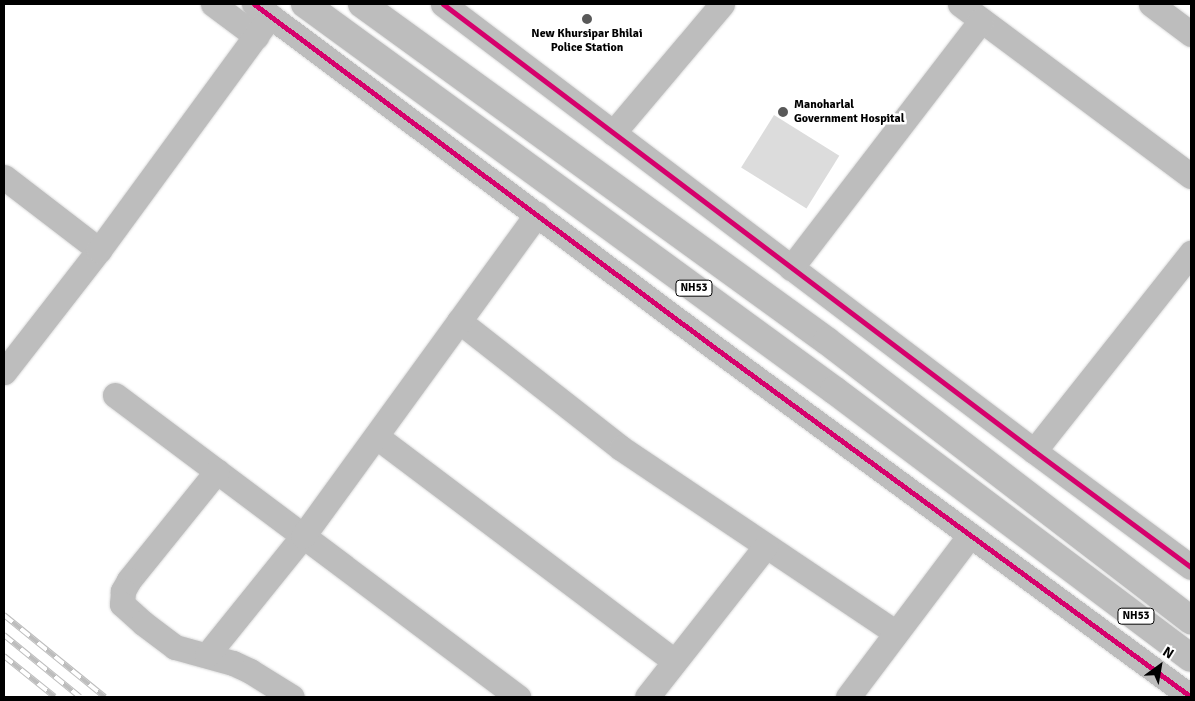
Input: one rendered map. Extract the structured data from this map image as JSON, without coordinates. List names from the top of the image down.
{
  "streets": {
    "highway": ["NH53"]
  },
  "places": ["New Khursipar Bhilai Police Station", "Manoharlal Government Hospital"],
  "north": "top right"
}
